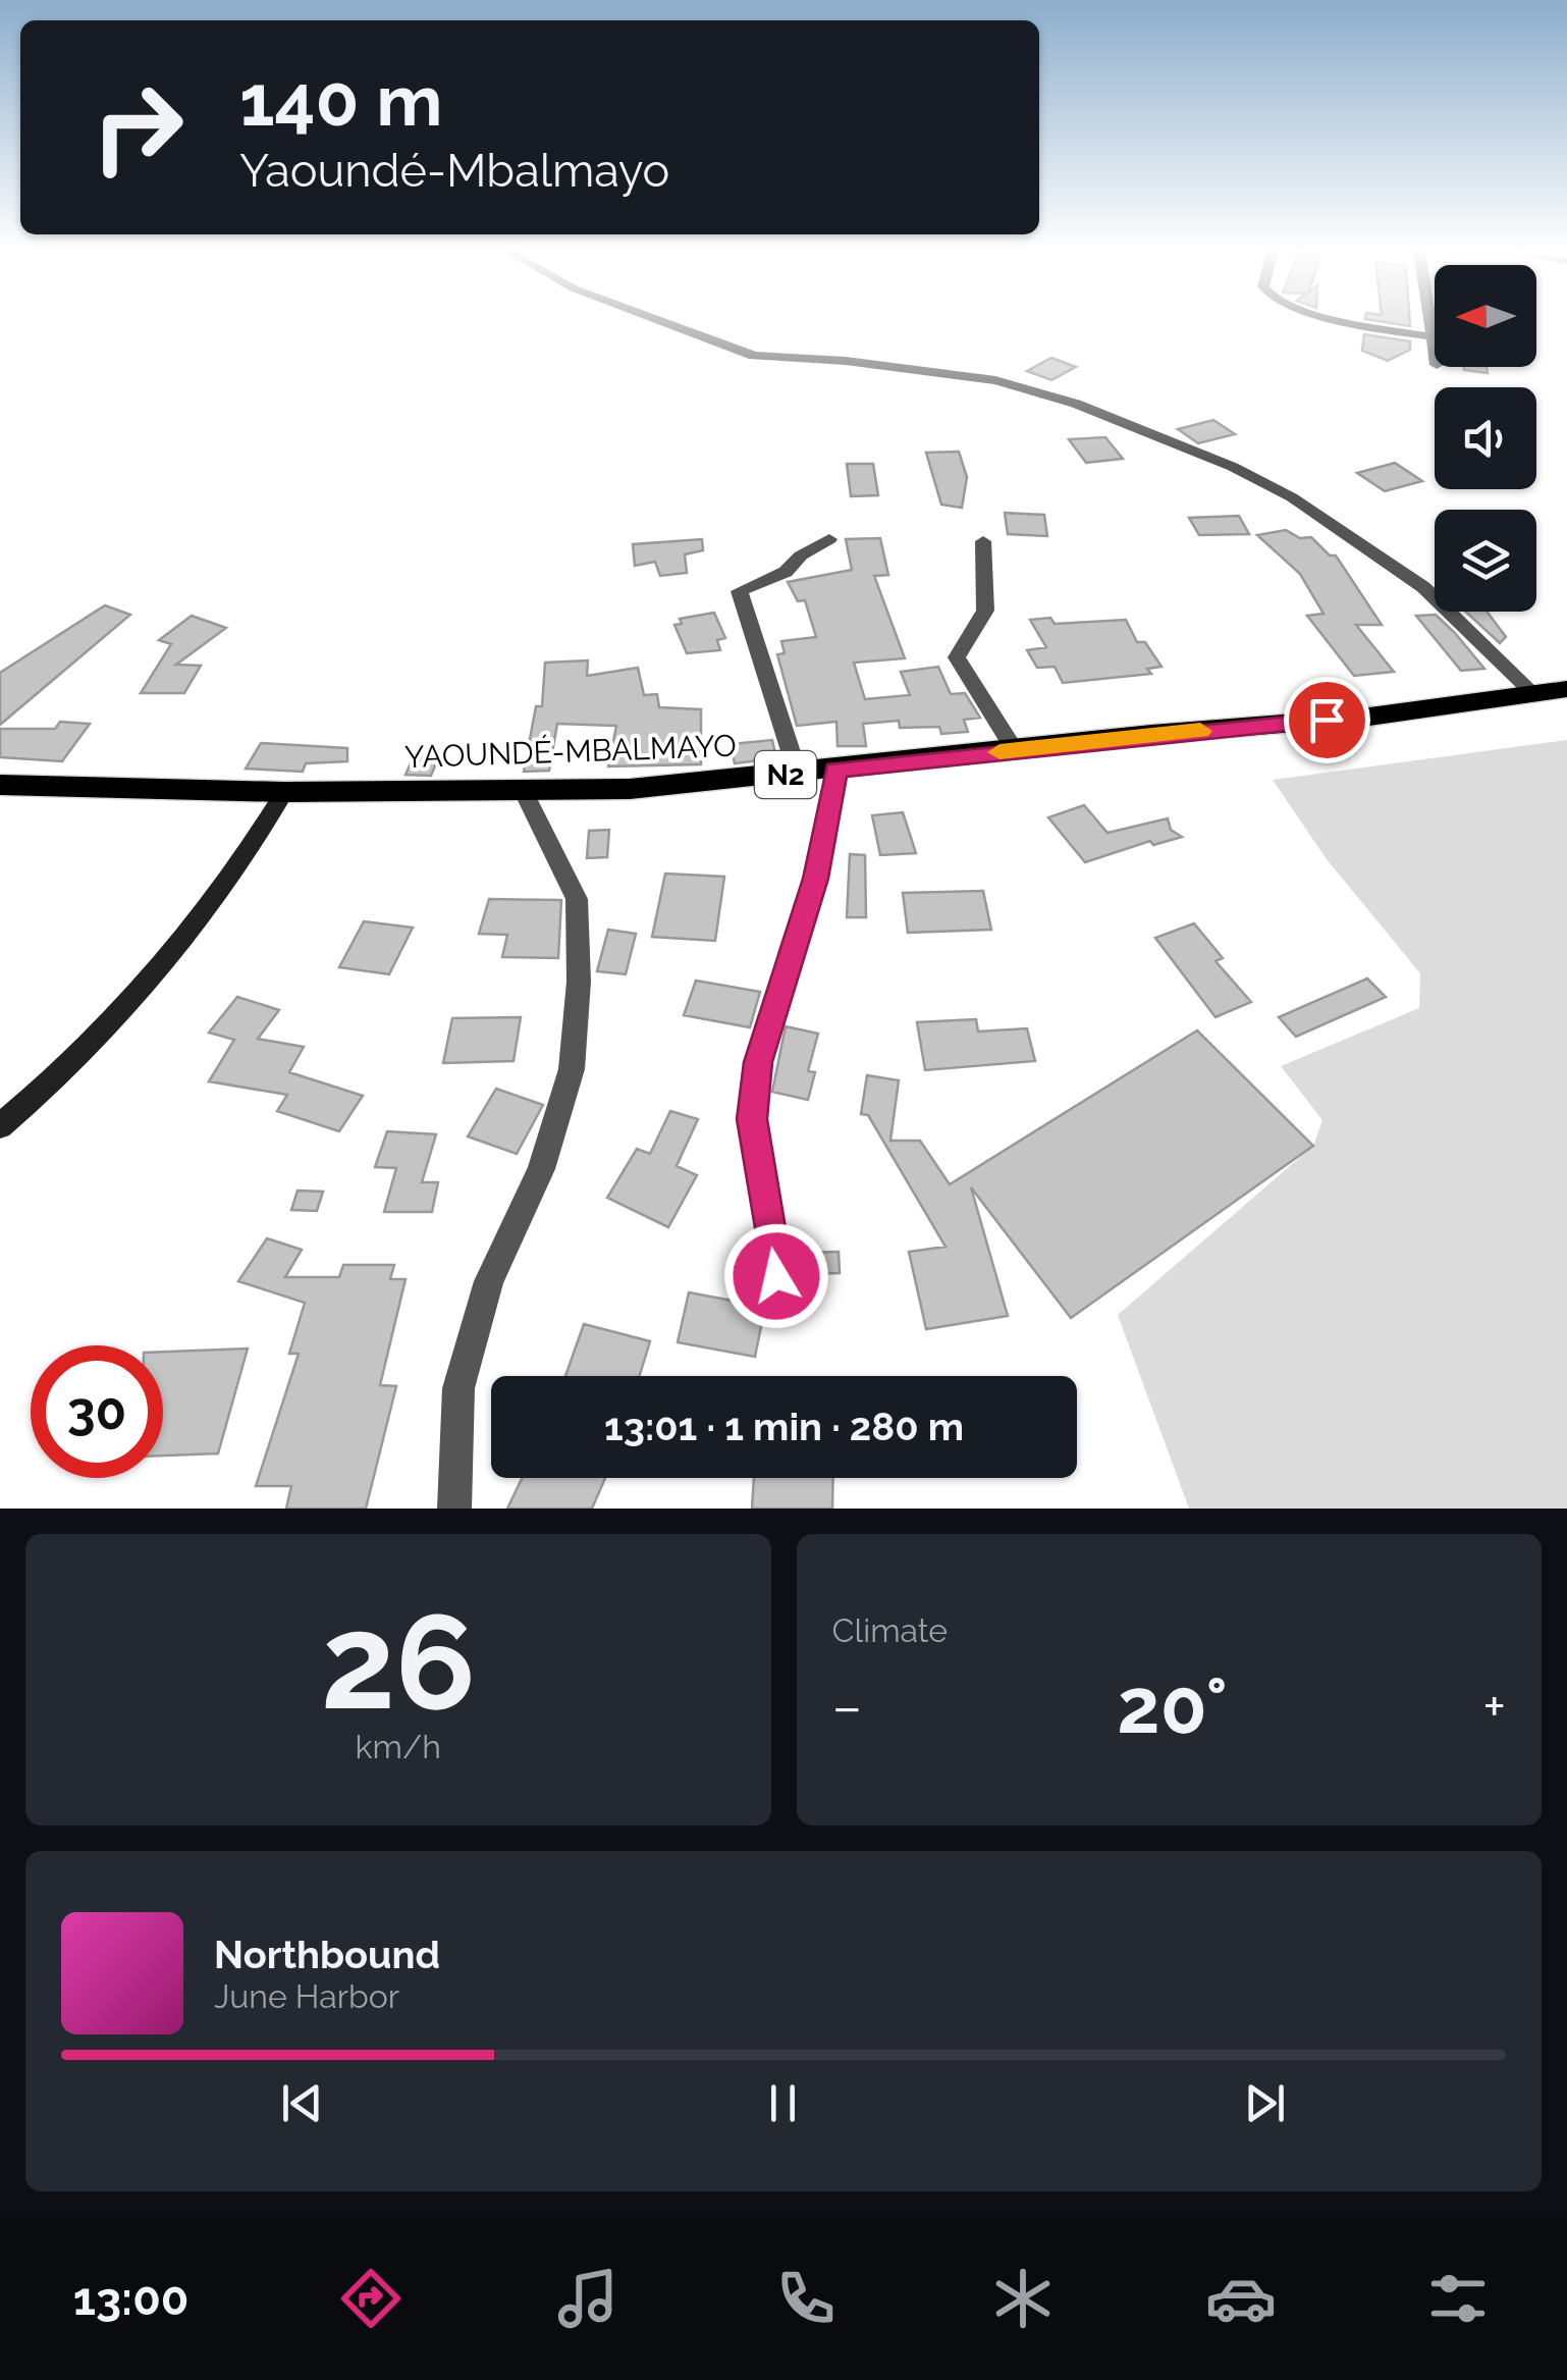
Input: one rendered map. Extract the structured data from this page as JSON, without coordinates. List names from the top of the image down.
{
  "streets": {
    "highway": ["YAOUNDÉ-MBALMAYO", "N2"]
  },
  "north": "left",
  "page": {
    "turn": ["140 m", "Yaoundé-Mbalmayo"],
    "limit": "30",
    "trip": "13:01 · 1 min · 280 m",
    "tile": [
      ["26", "km/h"],
      "Climate"
    ],
    "heat": ["−", "20°", "+"],
    "song": ["Northbound", "June Harbor"],
    "tabs": "13:00"
  }
}
